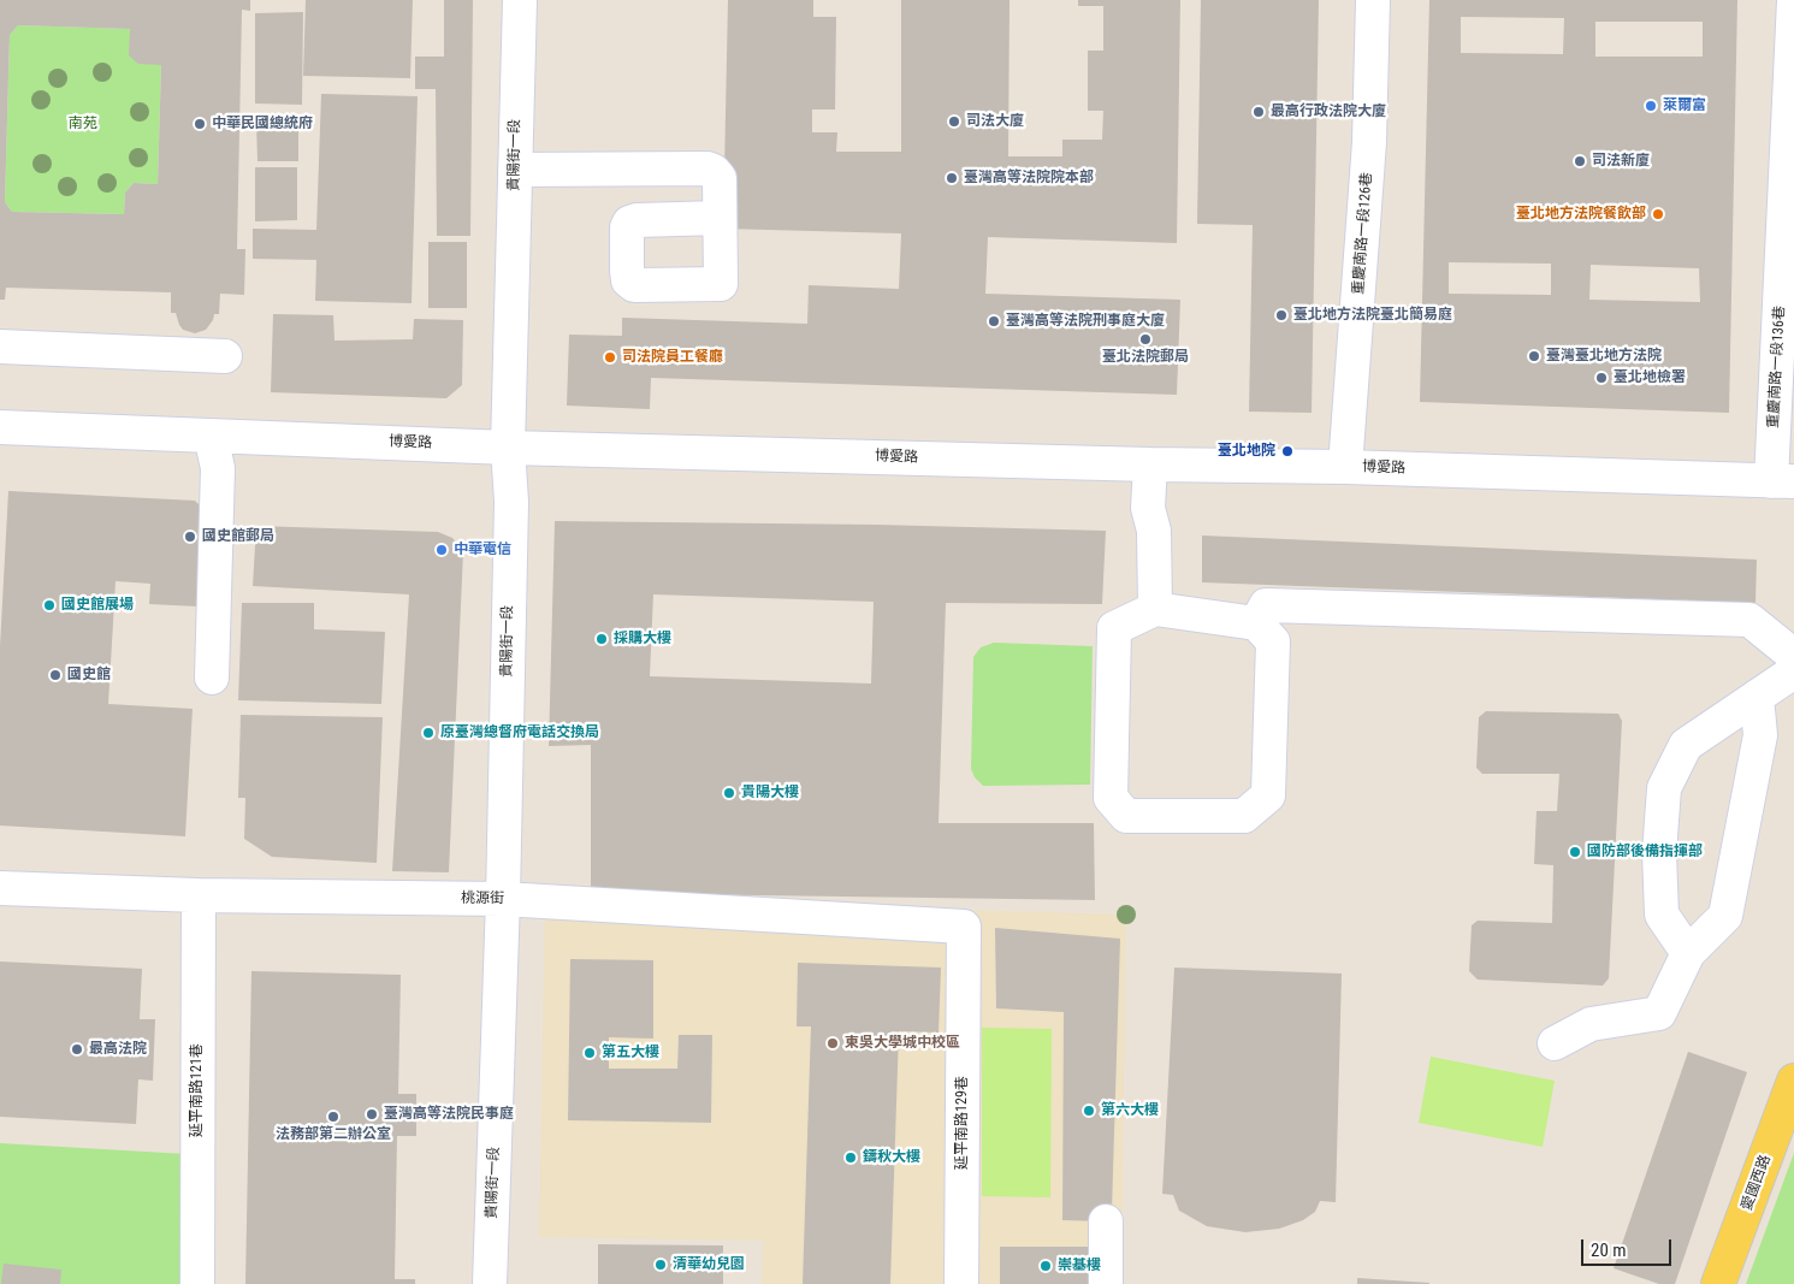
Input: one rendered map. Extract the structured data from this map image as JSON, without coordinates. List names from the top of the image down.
{
  "streets": {
    "main road": ["愛國西路"],
    "street": [
      "貴陽街一段",
      "重慶南路一段126巷",
      "重慶南路一段136巷",
      "博愛路",
      "桃源街",
      "延平南路121巷",
      "延平南路129巷"
    ]
  },
  "crossings": [
    ["貴陽街一段", "博愛路"],
    ["貴陽街一段", "桃源街"],
    ["重慶南路一段126巷", "博愛路"],
    ["重慶南路一段136巷", "博愛路"],
    ["桃源街", "延平南路121巷"],
    ["桃源街", "延平南路129巷"]
  ],
  "parks": ["南苑"],
  "places": [
    "萊爾富",
    "最高行政法院大廈",
    "司法大廈",
    "中華民國總統府",
    "司法新廈",
    "臺灣高等法院院本部",
    "臺北地方法院餐飲部",
    "臺北地方法院臺北簡易庭",
    "臺灣高等法院刑事庭大廈",
    "臺北法院郵局",
    "臺灣臺北地方法院",
    "司法院員工餐廳",
    "臺北地檢署",
    "臺北地院",
    "國史館郵局",
    "中華電信",
    "國史館展場",
    "採購大樓",
    "國史館",
    "原臺灣總督府電話交換局",
    "貴陽大樓",
    "國防部後備指揮部",
    "東吳大學城中校區",
    "最高法院",
    "第五大樓",
    "第六大樓",
    "臺灣高等法院民事庭",
    "法務部第二辦公室",
    "鑄秋大樓",
    "清華幼兒園",
    "崇基樓"
  ],
  "scale_bar": "20 m"
}
